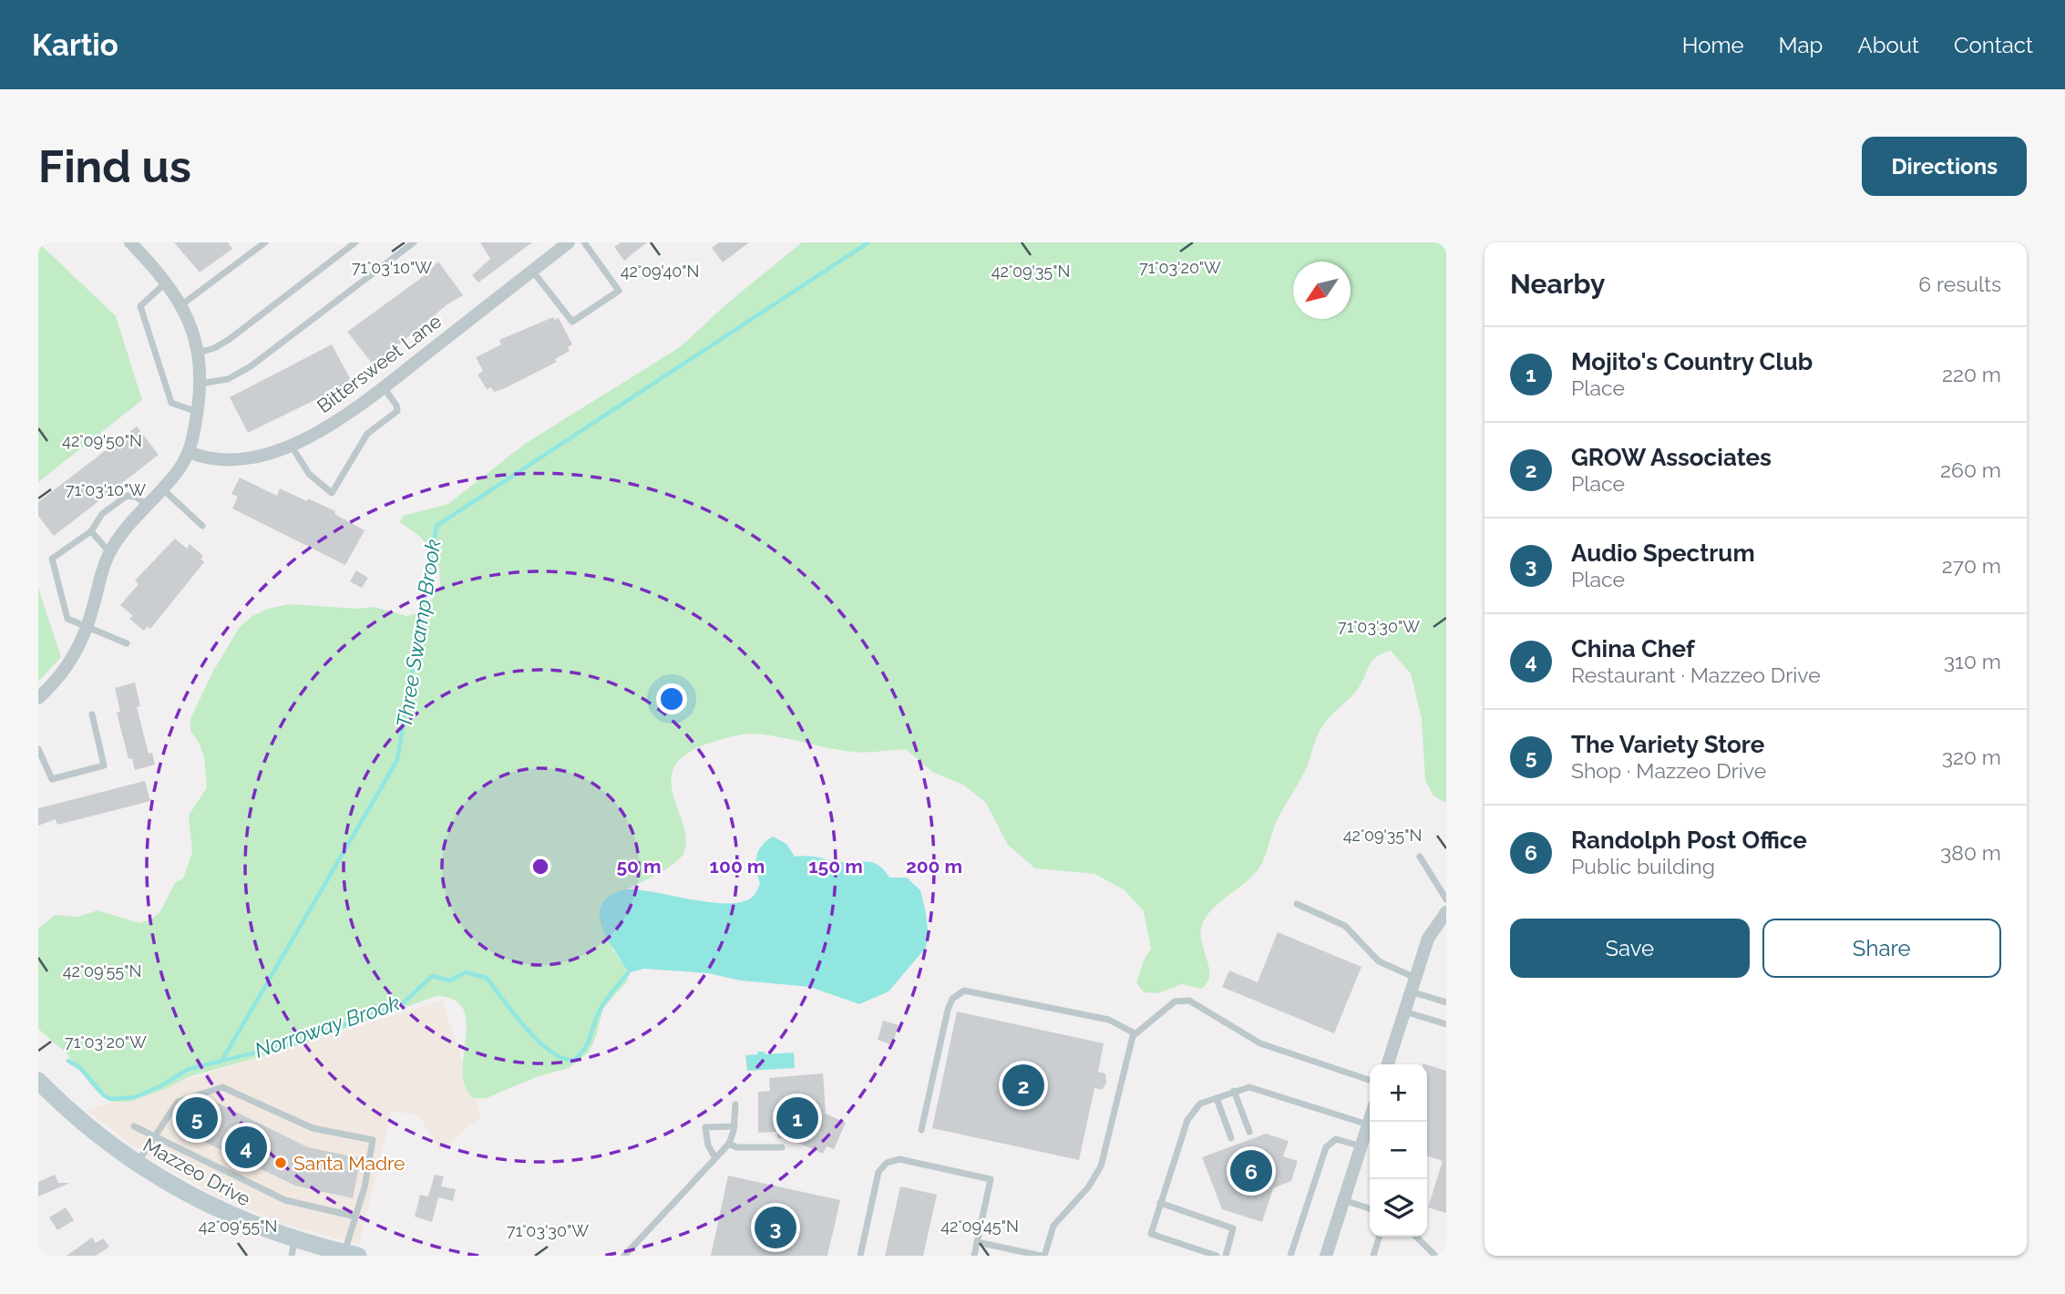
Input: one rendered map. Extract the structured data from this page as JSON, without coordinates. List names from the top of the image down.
{
  "streets": {
    "main road": ["Mazzeo Drive"],
    "street": ["Bittersweet Lane"]
  },
  "water": ["Three Swamp Brook", "Norroway Brook"],
  "places": ["Santa Madre"],
  "north": "bottom left",
  "page": {
    "header": "Kartio",
    "nav": [
      "Home",
      "Map",
      "About",
      "Contact"
    ],
    "buttons": [
      "Directions",
      ["Save", "Share"]
    ],
    "title": "Find us",
    "heading": ["Nearby", "6 results"],
    "list": [
      {
        "mark": "1",
        "name": "Mojito's Country Club",
        "note": "Place",
        "value": "220 m"
      },
      {
        "mark": "2",
        "name": "GROW Associates",
        "note": "Place",
        "value": "260 m"
      },
      {
        "mark": "3",
        "name": "Audio Spectrum",
        "note": "Place",
        "value": "270 m"
      },
      {
        "mark": "4",
        "name": "China Chef",
        "note": "Restaurant · Mazzeo Drive",
        "value": "310 m"
      },
      {
        "mark": "5",
        "name": "The Variety Store",
        "note": "Shop · Mazzeo Drive",
        "value": "320 m"
      },
      {
        "mark": "6",
        "name": "Randolph Post Office",
        "note": "Public building",
        "value": "380 m"
      }
    ],
    "pins": [
      "2",
      "1",
      "5",
      "4",
      "6",
      "3"
    ],
    "map_buttons": ["+", "−"]
  },
  "coordinates": [
    "71°03'10\"W",
    "71°03'20\"W",
    "42°09'40\"N",
    "42°09'35\"N",
    "42°09'50\"N",
    "71°03'30\"W",
    "42°09'55\"N",
    "42°09'45\"N"
  ],
  "rings": [
    "50 m",
    "100 m",
    "150 m",
    "200 m"
  ]
}
